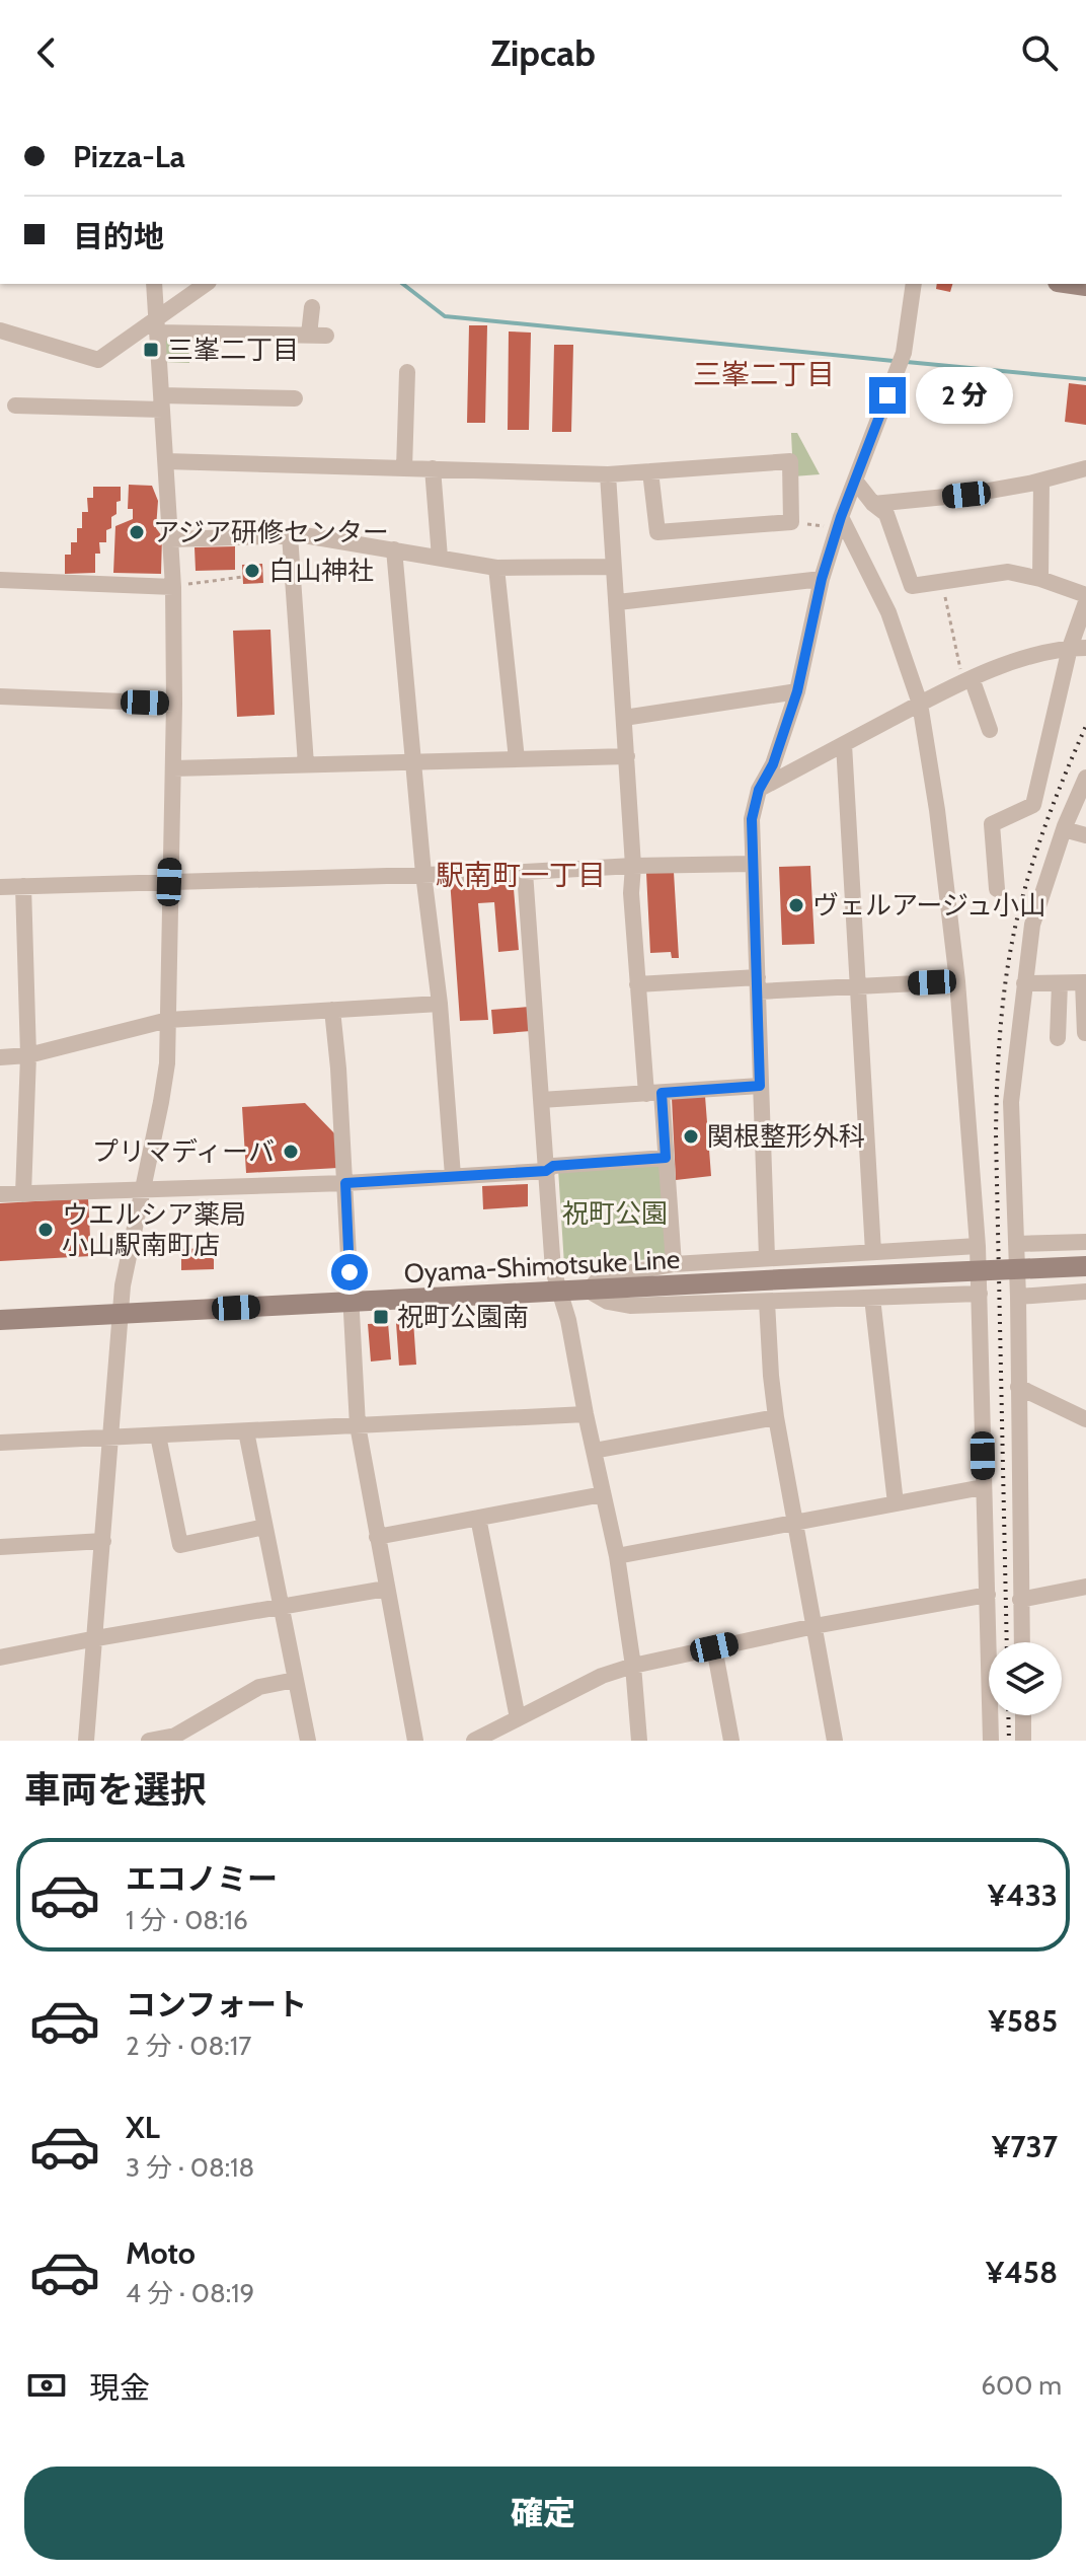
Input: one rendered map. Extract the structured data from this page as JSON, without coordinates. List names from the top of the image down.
{
  "streets": {
    "main road": ["Oyama-Shimotsuke Line"]
  },
  "districts": ["三峯二丁目", "駅南町一丁目"],
  "parks": ["祝町公園"],
  "places": {
    "transit": ["三峯二丁目", "祝町公園南"],
    "other": [
      "アジア研修センター",
      "白山神社",
      "ヴェルアージュ小山",
      "関根整形外科",
      "プリマディーバ",
      "ウエルシア薬局 小山駅南町店"
    ]
  },
  "page": {
    "header": "Zipcab",
    "banner": ["Pizza-La", "目的地"],
    "bubble": "2 分",
    "heading": "車両を選択",
    "list": [
      {
        "name": "エコノミー",
        "note": "1 分 · 08:16",
        "value": "¥433"
      },
      {
        "name": "コンフォート",
        "note": "2 分 · 08:17",
        "value": "¥585"
      },
      {
        "name": "XL",
        "note": "3 分 · 08:18",
        "value": "¥737"
      },
      {
        "name": "Moto",
        "note": "4 分 · 08:19",
        "value": "¥458"
      }
    ],
    "pay": ["現金", "600 m"],
    "buttons": "確定"
  }
}
